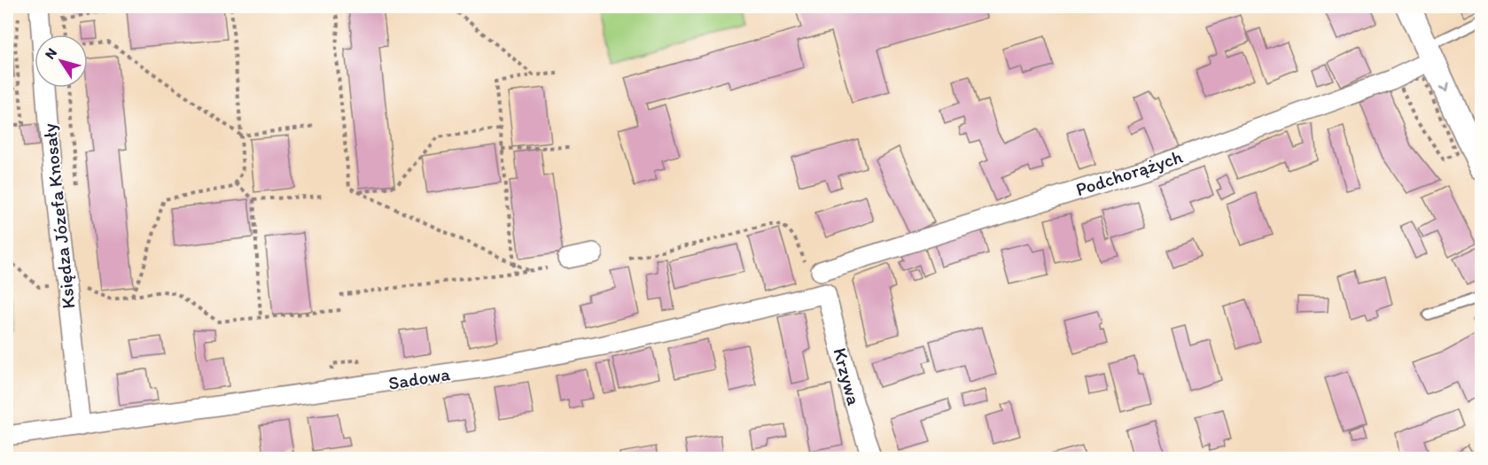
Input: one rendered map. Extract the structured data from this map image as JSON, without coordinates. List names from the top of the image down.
{
  "streets": {
    "street": [
      "Podchorążych",
      "Księdza Józefa Knosały",
      "Krzywa",
      "Sadowa"
    ]
  },
  "crossings": [
    ["Księdza Józefa Knosały", "Sadowa"],
    ["Krzywa", "Sadowa"]
  ],
  "north": "top left"
}
